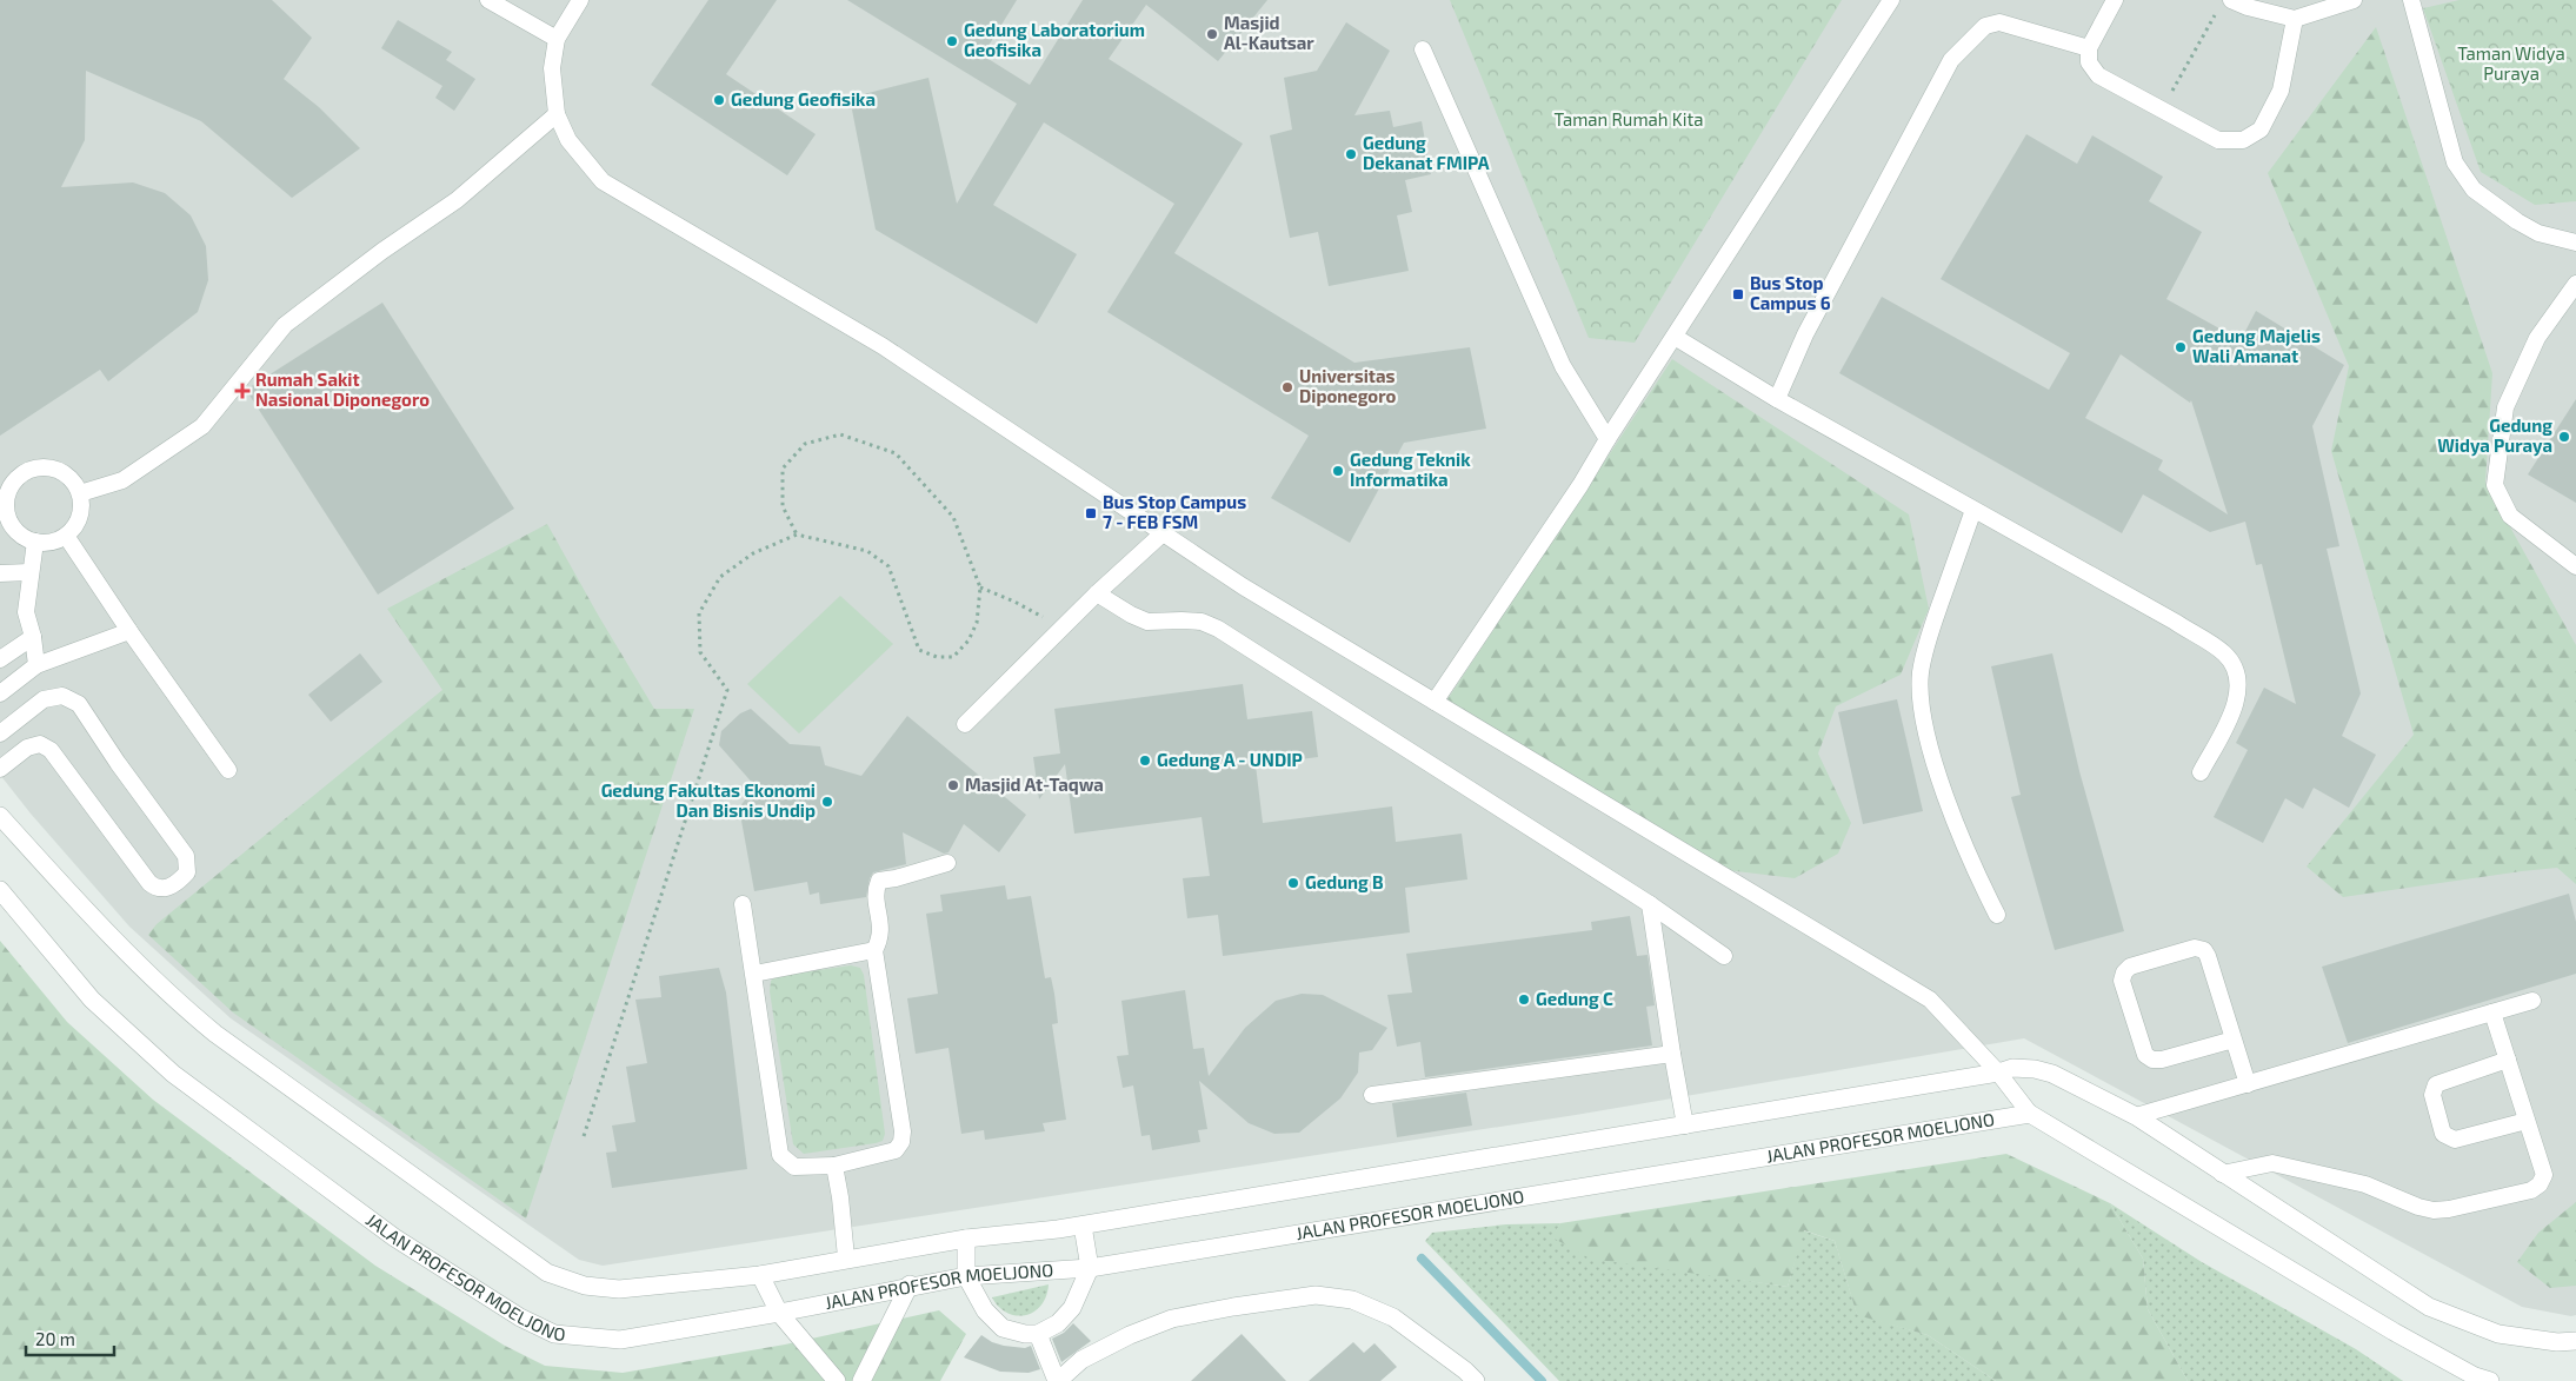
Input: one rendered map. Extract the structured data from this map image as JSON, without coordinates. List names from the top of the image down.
{
  "streets": {
    "street": ["JALAN PROFESOR MOELJONO"]
  },
  "parks": ["Taman Widya Puraya", "Taman Rumah Kita"],
  "places": {
    "other": [
      "Masjid Al-Kautsar",
      "Gedung Laboratorium Geofisika",
      "Gedung Geofisika",
      "Gedung Dekanat FMIPA",
      "Gedung Majelis Wali Amanat",
      "Universitas Diponegoro",
      "Gedung Widya Puraya",
      "Gedung Teknik Informatika",
      "Gedung A - UNDIP",
      "Masjid At-Taqwa",
      "Gedung Fakultas Ekonomi Dan Bisnis Undip",
      "Gedung B",
      "Gedung C"
    ],
    "transit": ["Bus Stop Campus 6", "Bus Stop Campus 7 - FEB FSM"],
    "health": ["Rumah Sakit Nasional Diponegoro"]
  },
  "scale_bar": "20 m"
}
